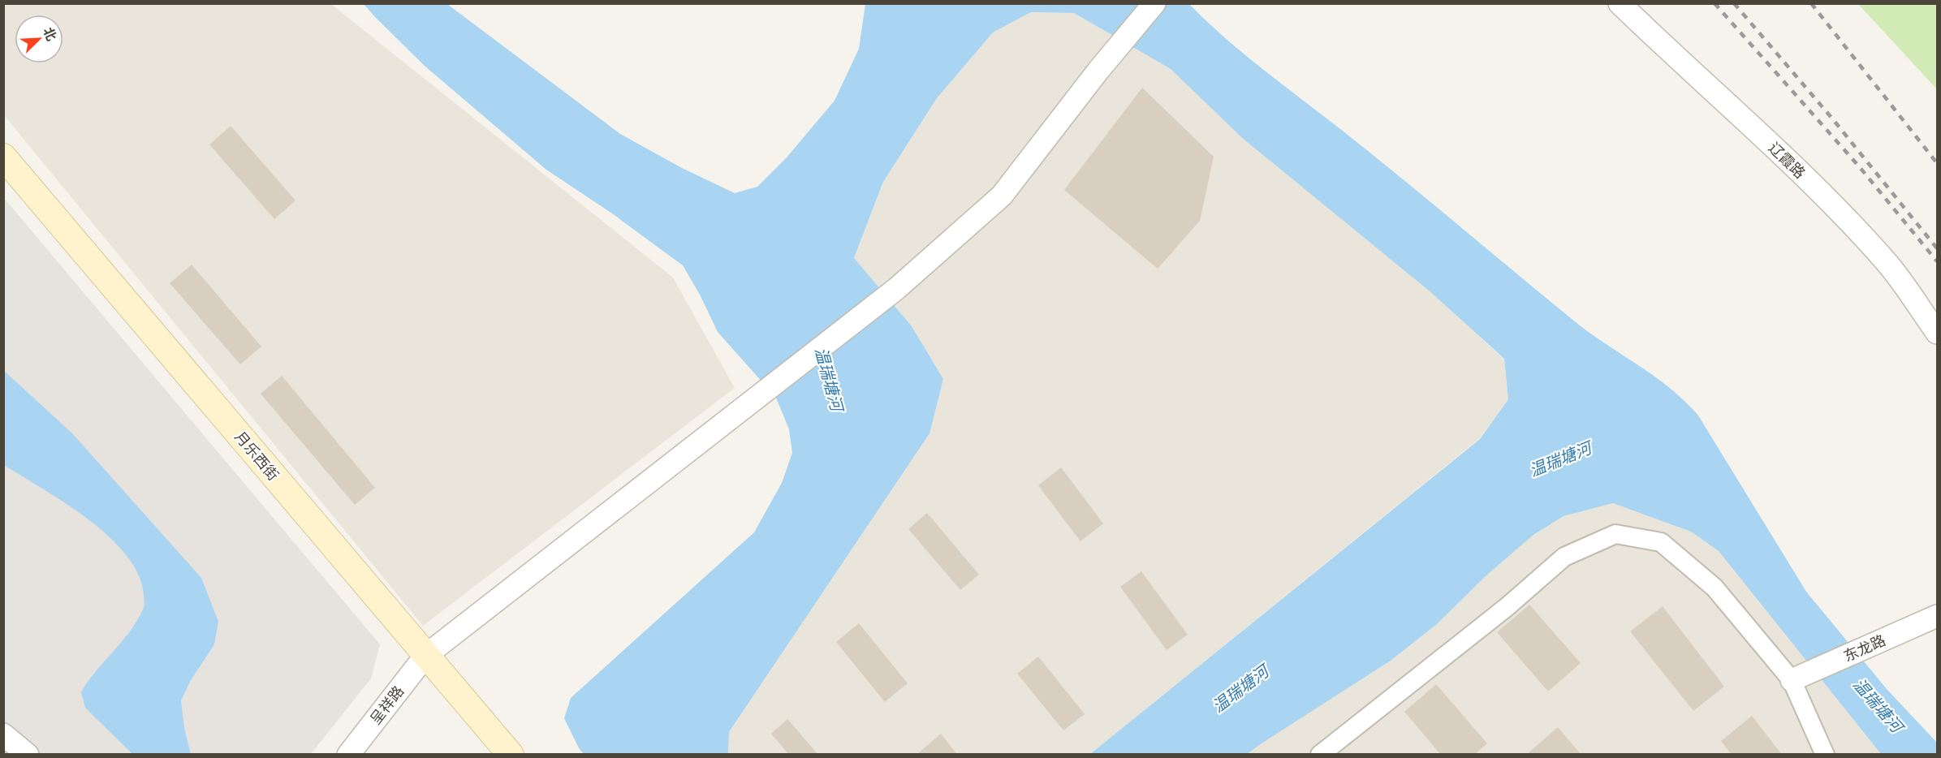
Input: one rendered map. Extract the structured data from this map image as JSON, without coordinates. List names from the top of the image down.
{
  "streets": {
    "main road": ["月乐西街"],
    "street": ["辽霞路", "东龙路", "呈祥路"]
  },
  "crossings": [
    ["月乐西街", "呈祥路"]
  ],
  "water": ["温瑞塘河"],
  "north": "top right"
}
